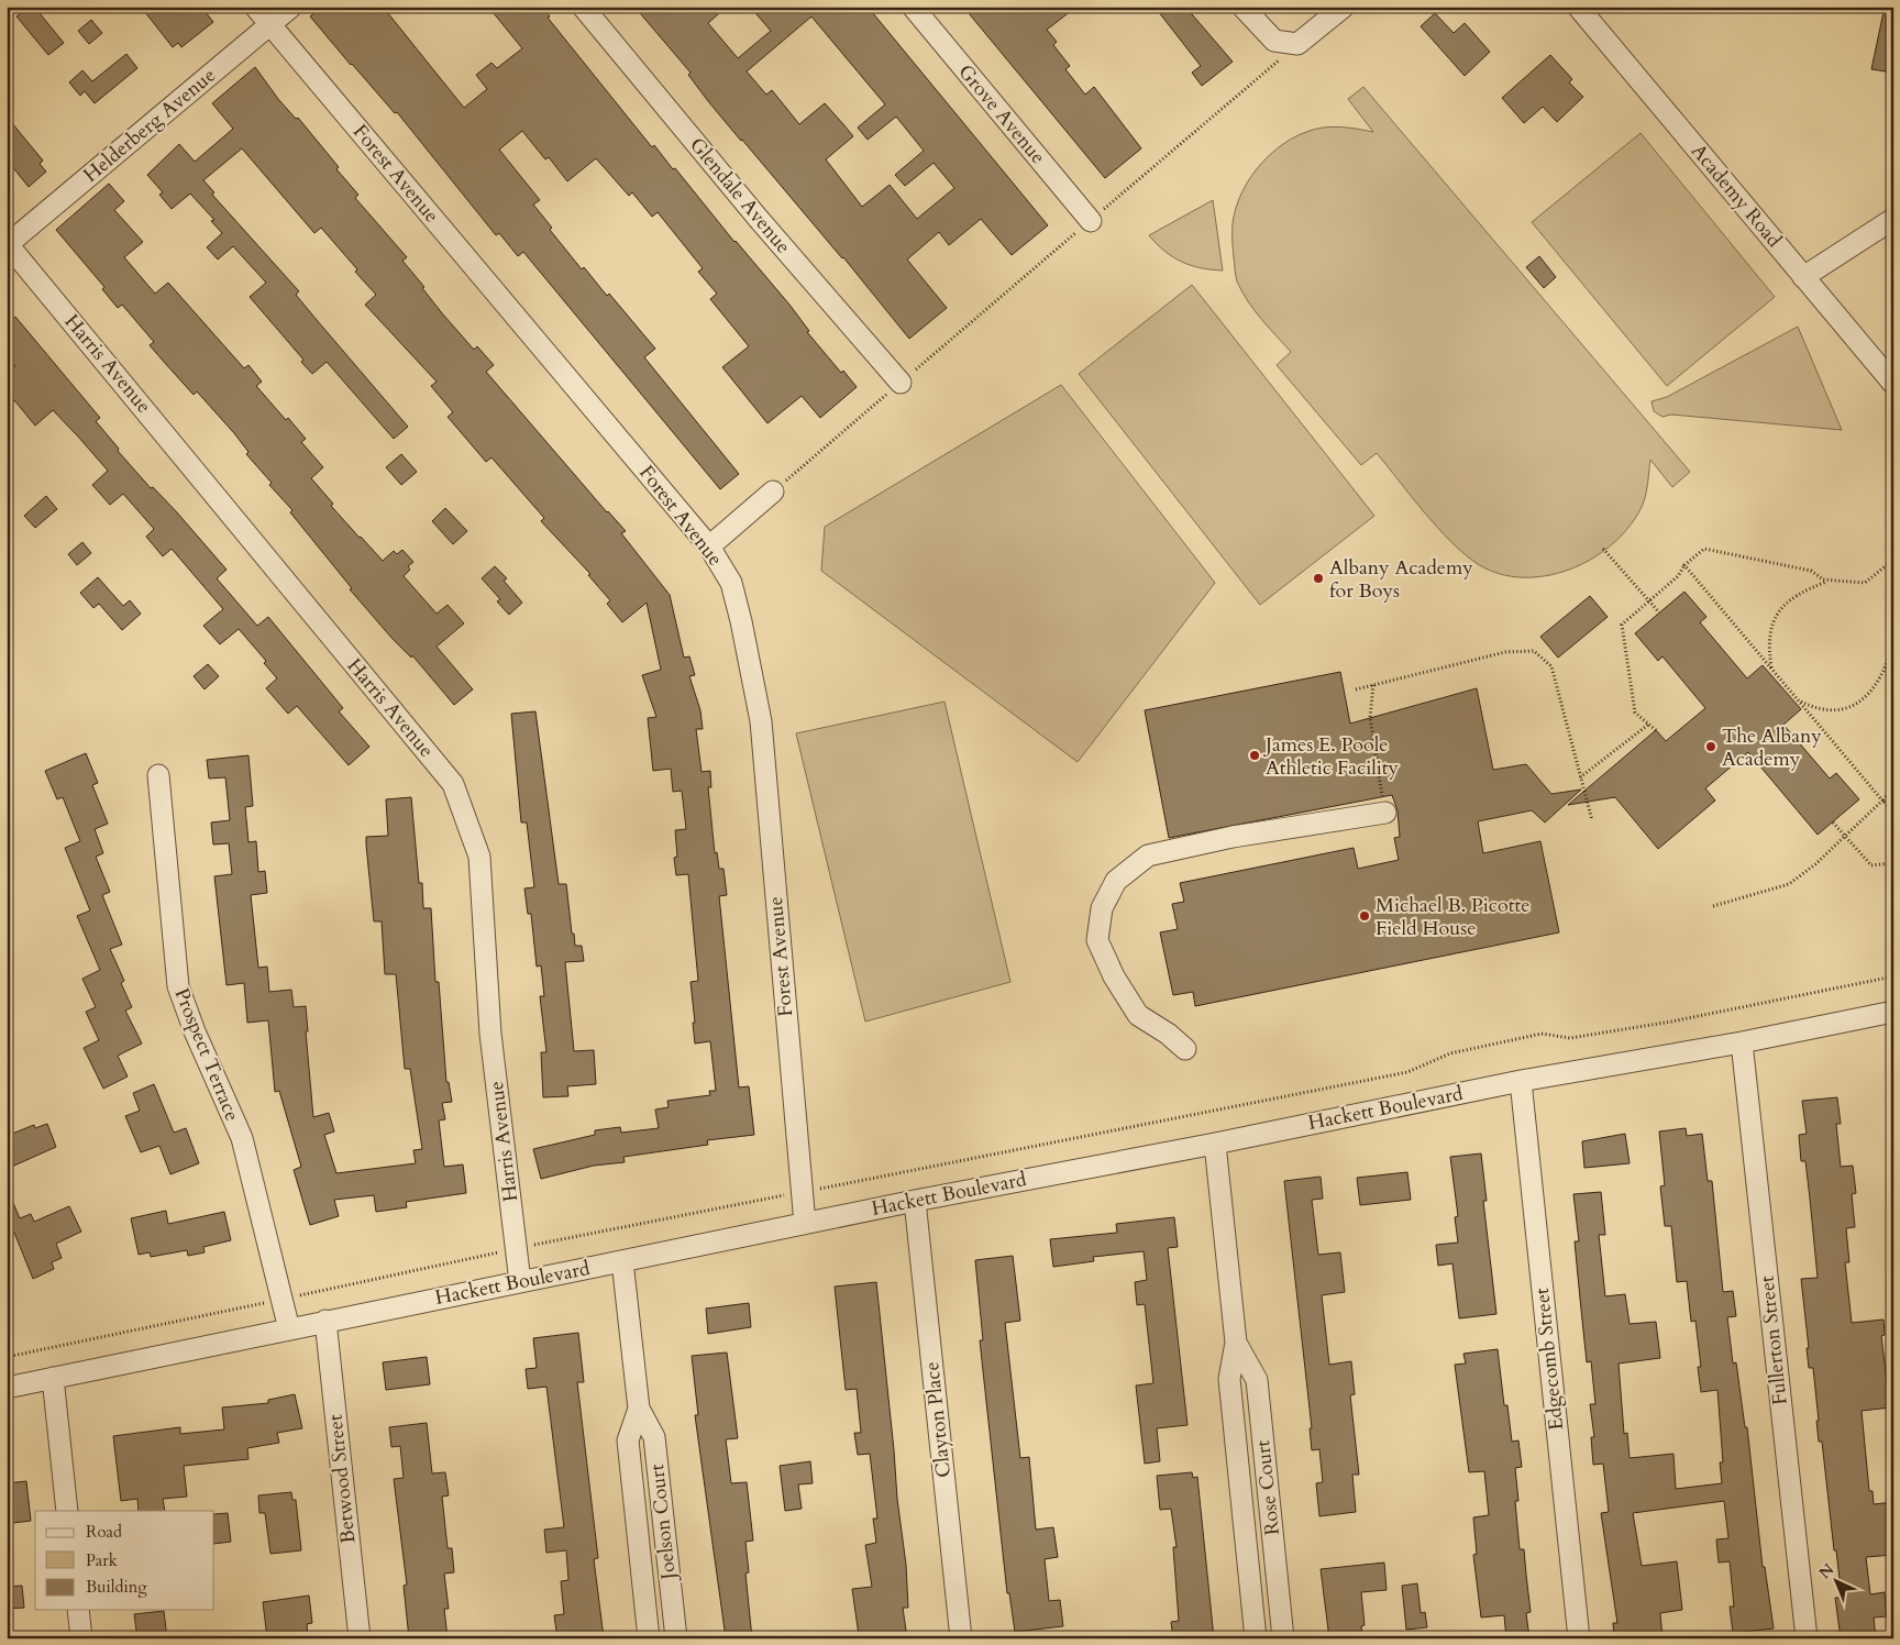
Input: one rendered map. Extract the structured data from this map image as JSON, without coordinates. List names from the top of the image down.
{
  "streets": {
    "street": [
      "Grove Avenue",
      "Helderberg Avenue",
      "Forest Avenue",
      "Glendale Avenue",
      "Academy Road",
      "Harris Avenue",
      "Prospect Terrace",
      "Hackett Boulevard",
      "Fullerton Street",
      "Edgecomb Street",
      "Clayton Place",
      "Betwood Street",
      "Rose Court",
      "Joelson Court"
    ]
  },
  "crossings": [
    ["Helderberg Avenue", "Forest Avenue"],
    ["Helderberg Avenue", "Harris Avenue"],
    ["Forest Avenue", "Hackett Boulevard"],
    ["Harris Avenue", "Hackett Boulevard"],
    ["Prospect Terrace", "Hackett Boulevard"],
    ["Hackett Boulevard", "Fullerton Street"],
    ["Hackett Boulevard", "Edgecomb Street"],
    ["Hackett Boulevard", "Clayton Place"],
    ["Hackett Boulevard", "Betwood Street"],
    ["Hackett Boulevard", "Rose Court"],
    ["Hackett Boulevard", "Joelson Court"]
  ],
  "places": [
    "Albany Academy for Boys",
    "The Albany Academy",
    "James E. Poole Athletic Facility",
    "Michael B. Picotte Field House"
  ],
  "legend": ["Road", "Park", "Building"],
  "north": "top left"
}
